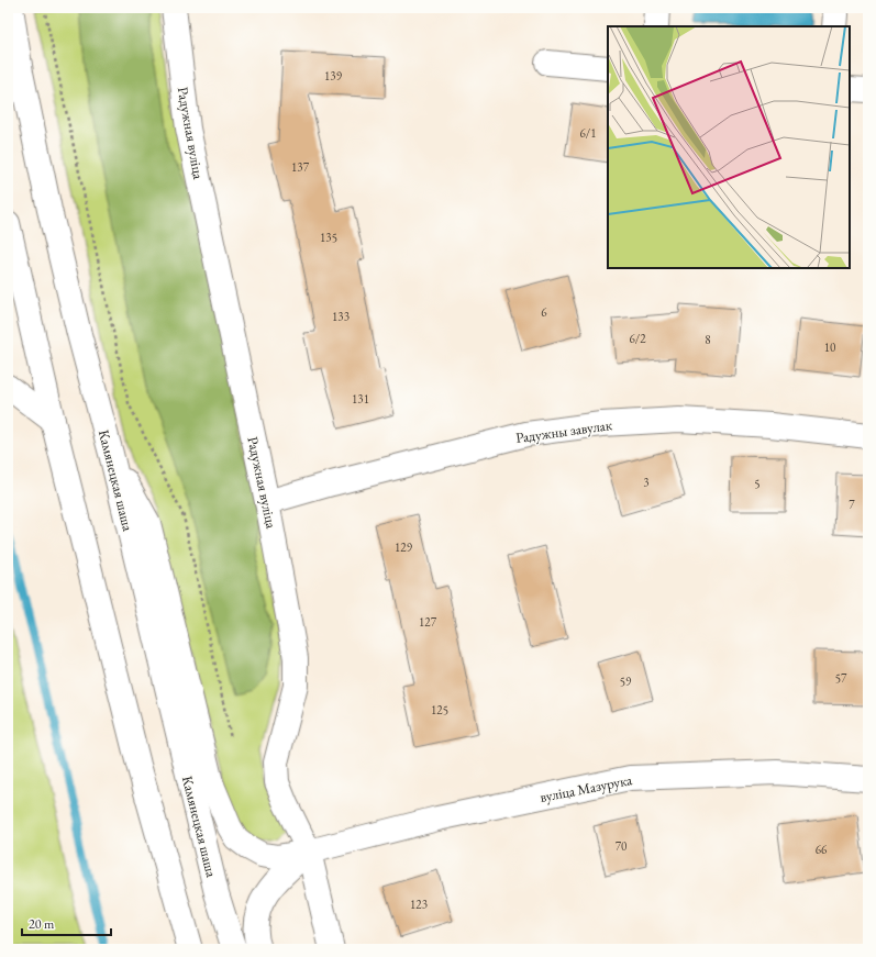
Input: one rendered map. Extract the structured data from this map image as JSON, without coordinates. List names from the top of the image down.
{
  "streets": {
    "main road": [
      "Радужная вуліца",
      "Радужны завулак",
      "Камянецкая шаша",
      "вуліца Мазурука"
    ]
  },
  "crossings": [
    ["Радужная вуліца", "Радужны завулак"],
    ["Радужная вуліца", "вуліца Мазурука"],
    ["Камянецкая шаша", "вуліца Мазурука"]
  ],
  "house_numbers": [
    "139",
    "6/1",
    "137",
    "135",
    "6",
    "133",
    "6/2",
    "8",
    "10",
    "131",
    "3",
    "5",
    "7",
    "129",
    "127",
    "57",
    "59",
    "125",
    "70",
    "66",
    "123"
  ],
  "scale_bar": "20 m"
}
